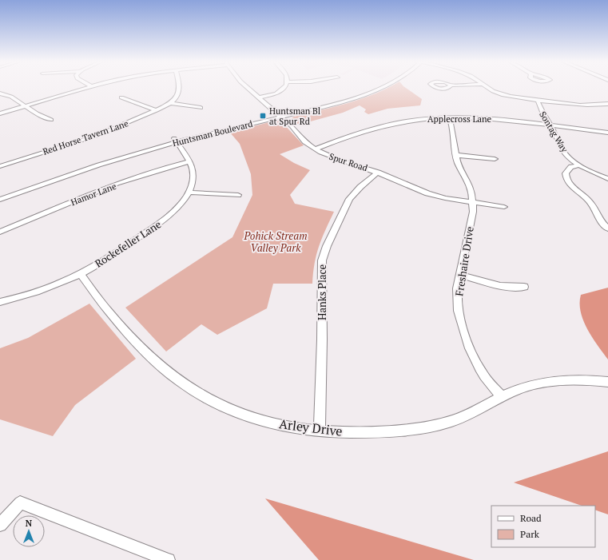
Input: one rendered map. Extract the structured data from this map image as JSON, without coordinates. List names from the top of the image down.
{
  "streets": {
    "street": [
      "Applecross Lane",
      "Sontag Way",
      "Huntsman Boulevard",
      "Red Horse Tavern Lane",
      "Spur Road",
      "Hamor Lane",
      "Rockefeller Lane",
      "Freshaire Drive",
      "Hanks Place",
      "Arley Drive"
    ]
  },
  "crossings": [
    ["Applecross Lane", "Sontag Way"],
    ["Applecross Lane", "Spur Road"],
    ["Applecross Lane", "Freshaire Drive"],
    ["Huntsman Boulevard", "Spur Road"],
    ["Huntsman Boulevard", "Rockefeller Lane"],
    ["Spur Road", "Freshaire Drive"],
    ["Spur Road", "Hanks Place"],
    ["Hamor Lane", "Rockefeller Lane"],
    ["Rockefeller Lane", "Arley Drive"],
    ["Freshaire Drive", "Arley Drive"],
    ["Hanks Place", "Arley Drive"]
  ],
  "parks": ["Pohick Stream Valley Park"],
  "places": {
    "transit": ["Huntsman Bl at Spur Rd"]
  },
  "legend": ["Road", "Park"],
  "north": "top"
}
